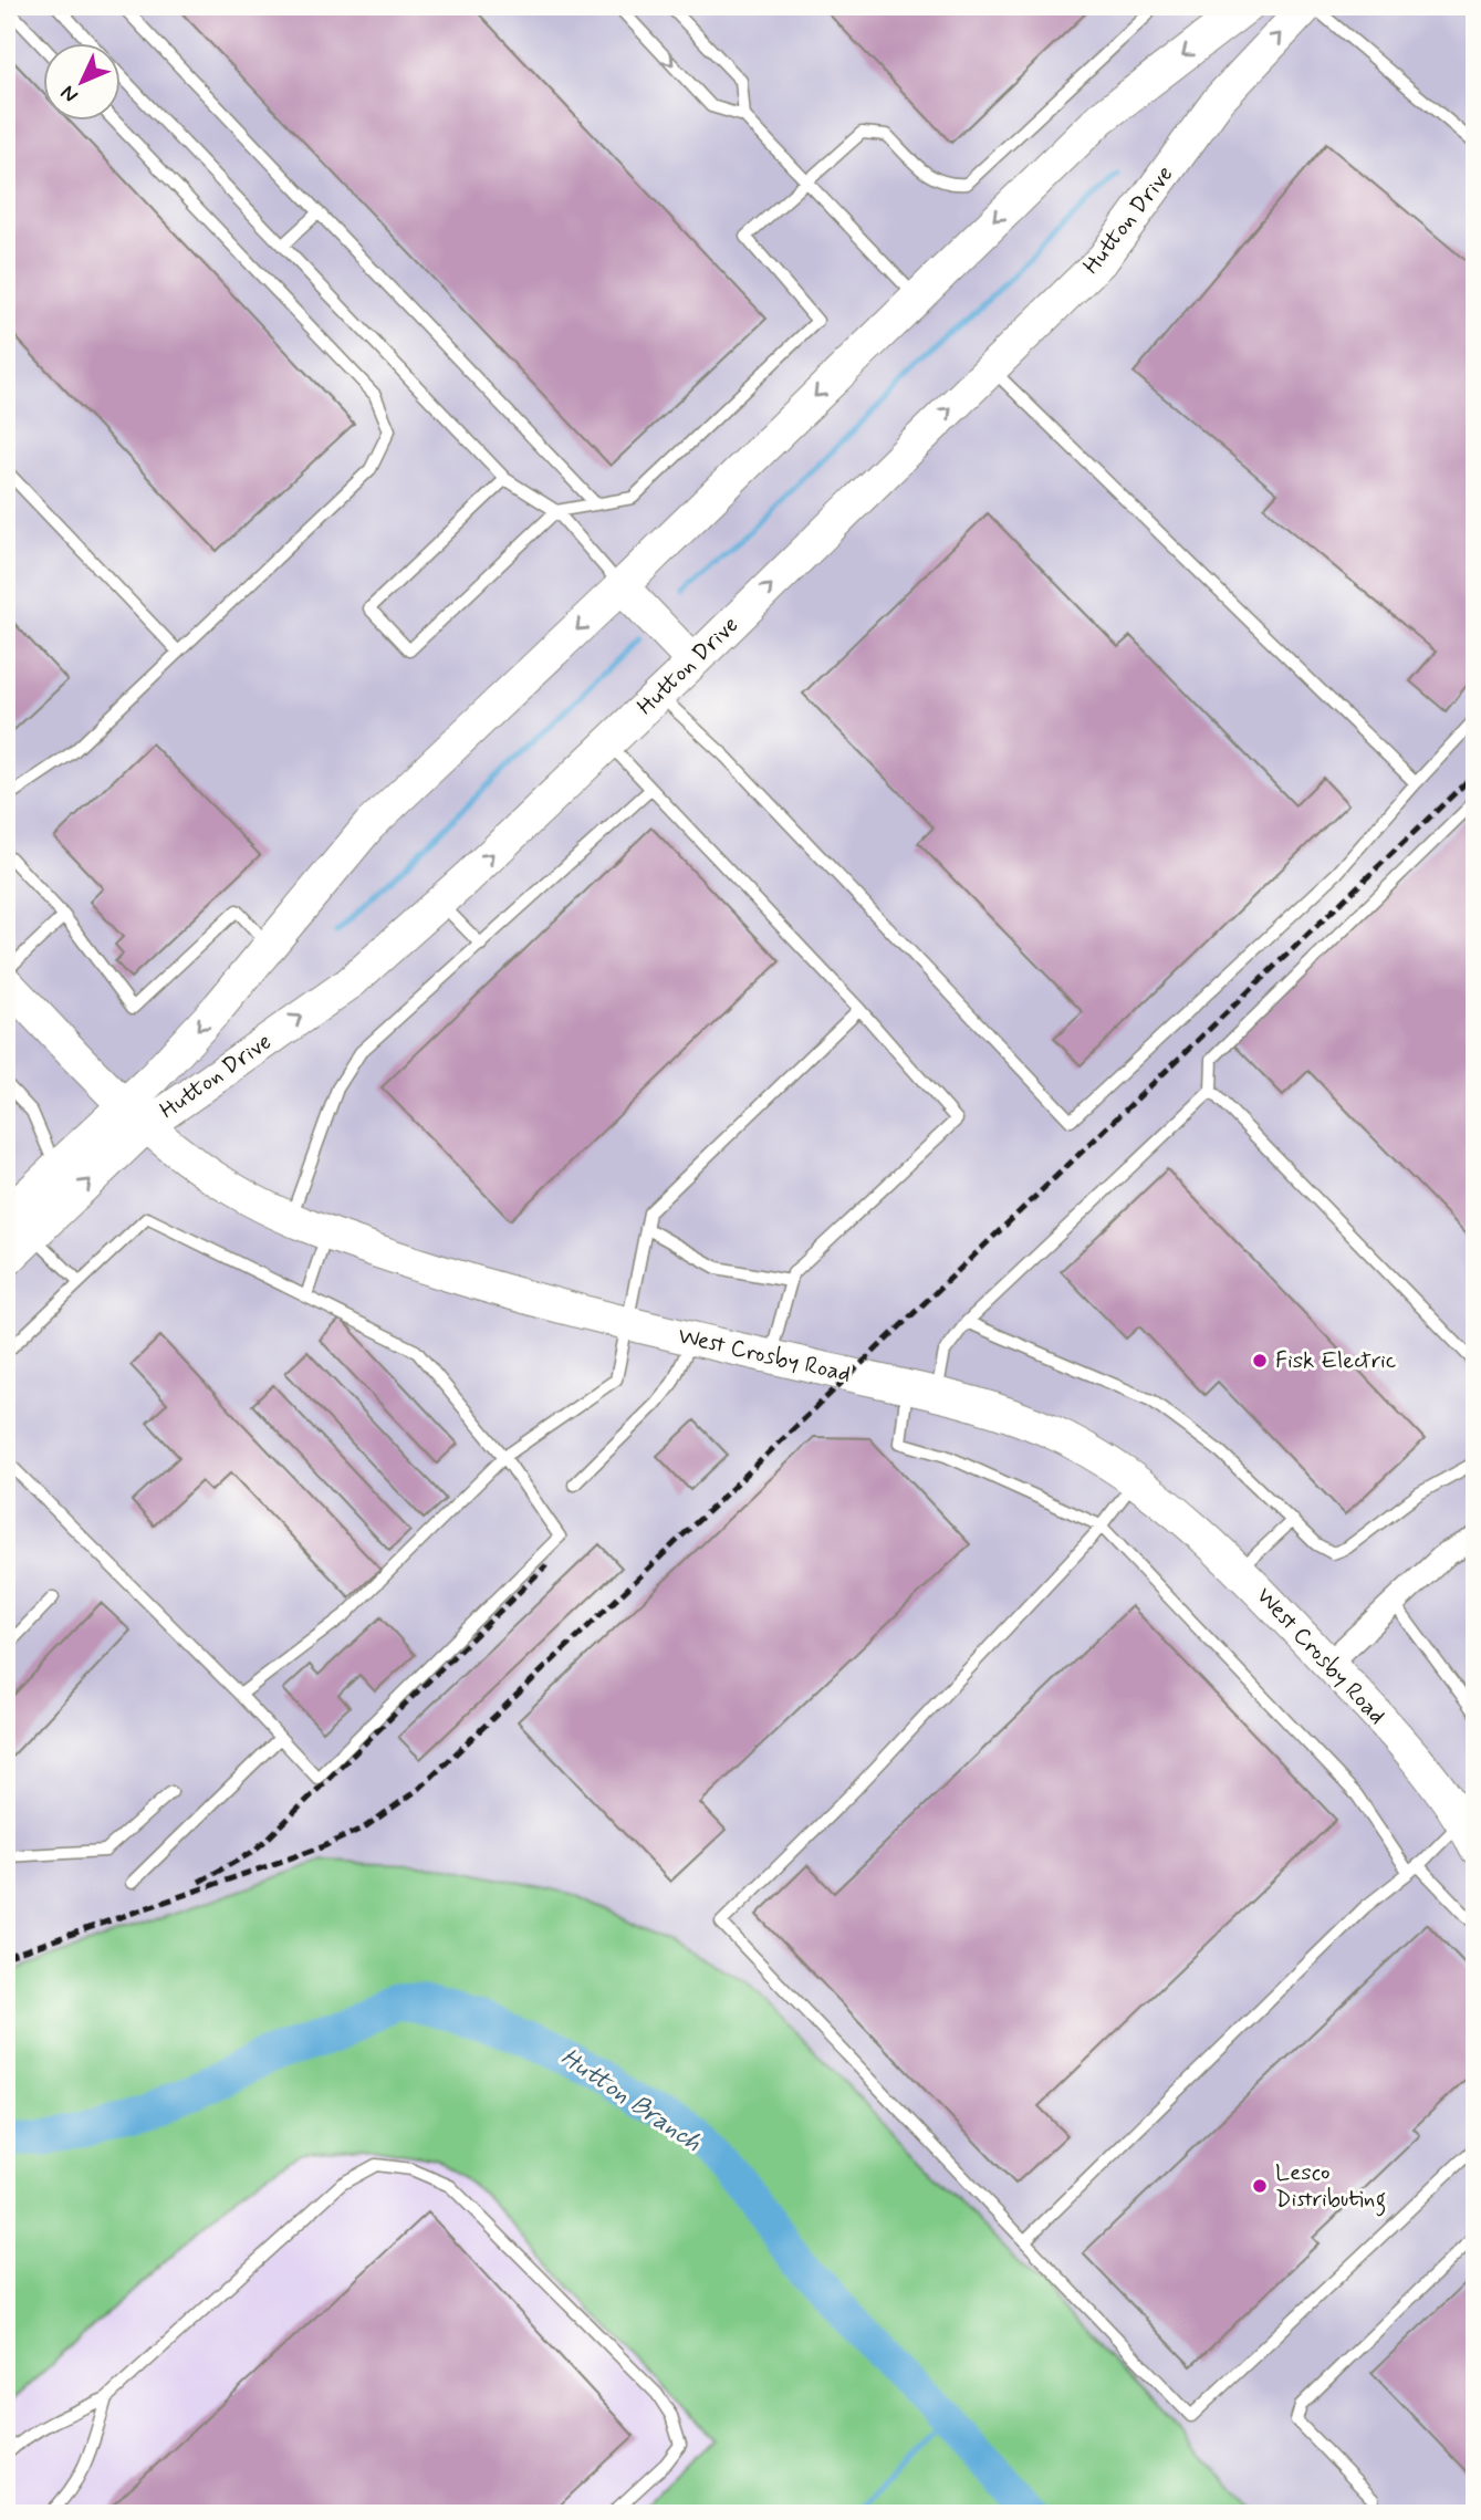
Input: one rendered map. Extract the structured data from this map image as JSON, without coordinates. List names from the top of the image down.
{
  "streets": {
    "street": ["Hutton Drive", "West Crosby Road"]
  },
  "crossings": [
    ["Hutton Drive", "West Crosby Road"]
  ],
  "water": ["Hutton Branch"],
  "places": ["Fisk Electric", "Lesco Distributing"],
  "north": "bottom left"
}
